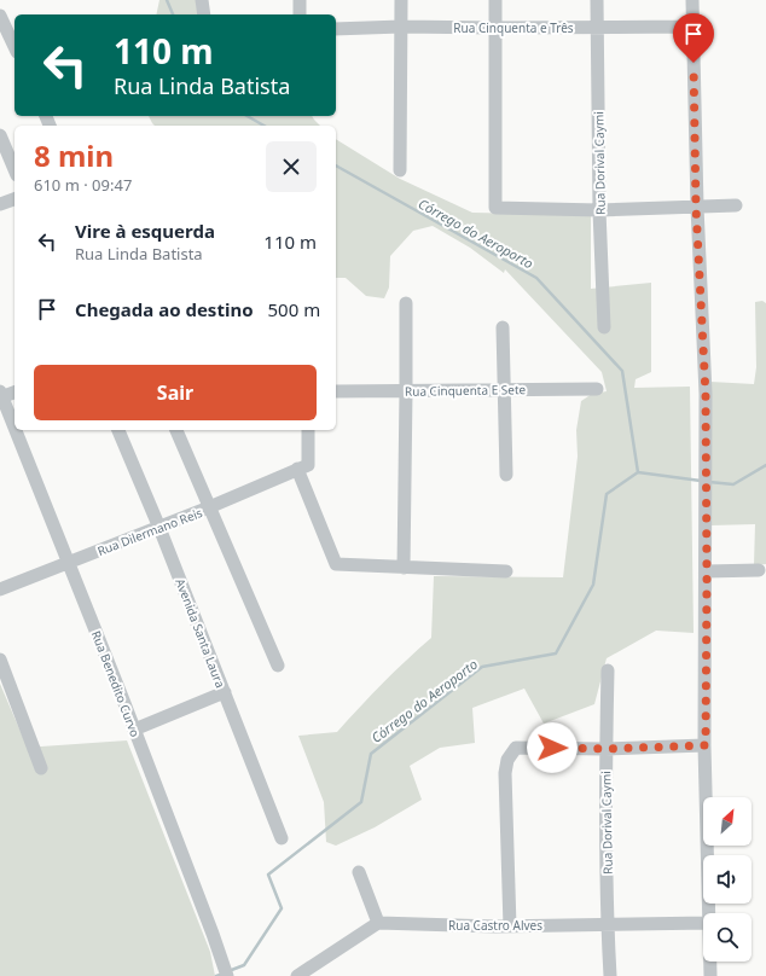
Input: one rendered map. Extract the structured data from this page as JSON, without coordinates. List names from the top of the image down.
{
  "streets": {
    "street": [
      "Rua Cinquenta e Três",
      "Rua Dorival Caymi",
      "Rua Cinquenta E Sete",
      "Rua Dilermano Reis",
      "Avenida Santa Laura",
      "Rua Benedito Curvo",
      "Rua Castro Alves"
    ]
  },
  "crossings": [
    ["Rua Cinquenta e Três", "Rua Dorival Caymi"],
    ["Rua Dorival Caymi", "Rua Castro Alves"],
    ["Rua Dilermano Reis", "Avenida Santa Laura"],
    ["Rua Dilermano Reis", "Rua Benedito Curvo"]
  ],
  "water": ["Córrego do Aeroporto"],
  "north": "top right",
  "page": {
    "turn": ["110 m", "Rua Linda Batista"],
    "heading": ["8 min", "610 m · 09:47"],
    "list": [
      {
        "name": "Vire à esquerda",
        "note": "Rua Linda Batista",
        "value": "110 m"
      },
      {
        "name": "Chegada ao destino",
        "value": "500 m"
      }
    ],
    "buttons": "Sair"
  }
}
